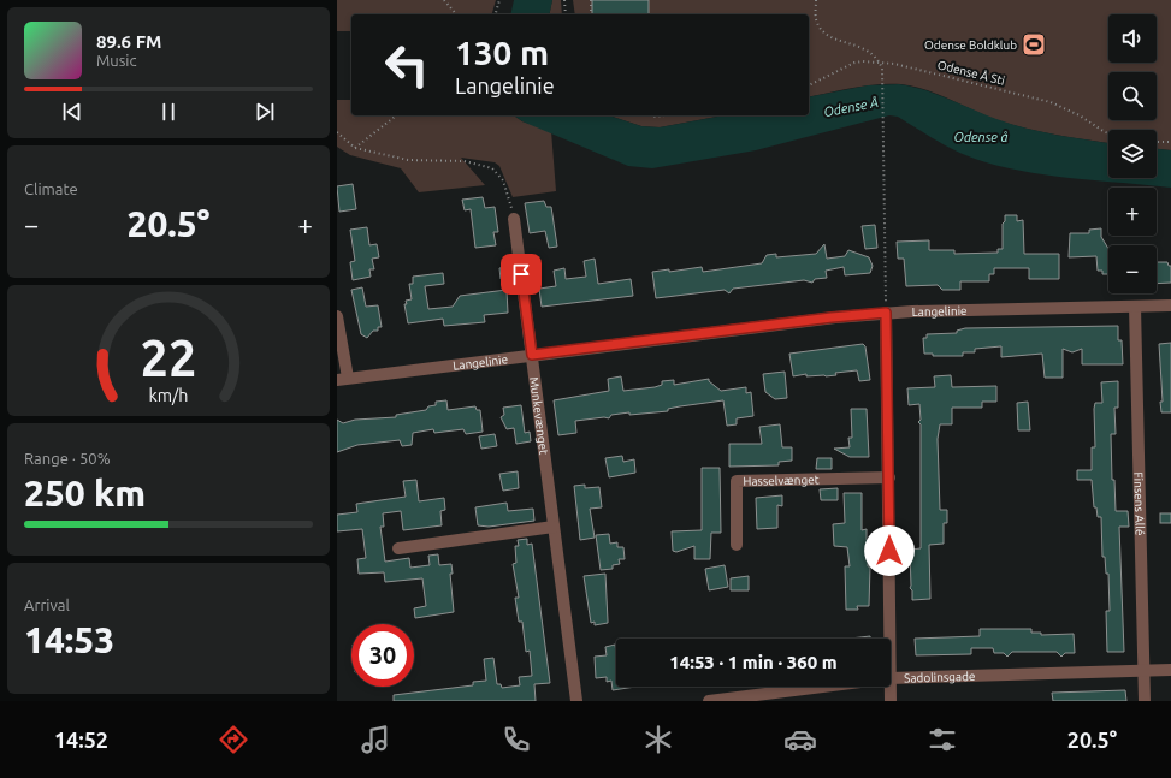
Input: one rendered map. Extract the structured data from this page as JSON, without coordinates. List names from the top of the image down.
{
  "streets": {
    "street": [
      "Langelinie",
      "Munkevænget",
      "Hasselvænget",
      "Finsens Allé",
      "Sadolinsgade"
    ],
    "path": ["Odense Å Sti"]
  },
  "crossings": [
    ["Langelinie", "Munkevænget"],
    ["Langelinie", "Finsens Allé"],
    ["Finsens Allé", "Sadolinsgade"]
  ],
  "water": ["Odense Å", "Odense å"],
  "places": {
    "sports": ["Odense Boldklub"]
  },
  "page": {
    "map_buttons": ["+", "−"],
    "turn": ["130 m", "Langelinie"],
    "song": ["89.6 FM", "Music"],
    "tile": [
      "Climate",
      ["Range · 50%", "250 km"],
      ["Arrival", "14:53"]
    ],
    "heat": ["−", "20.5°", "+"],
    "limit": "30",
    "trip": "14:53 · 1 min · 360 m",
    "tabs": ["14:52", "20.5°"],
    "gauge": ["22", "km/h"]
  }
}
